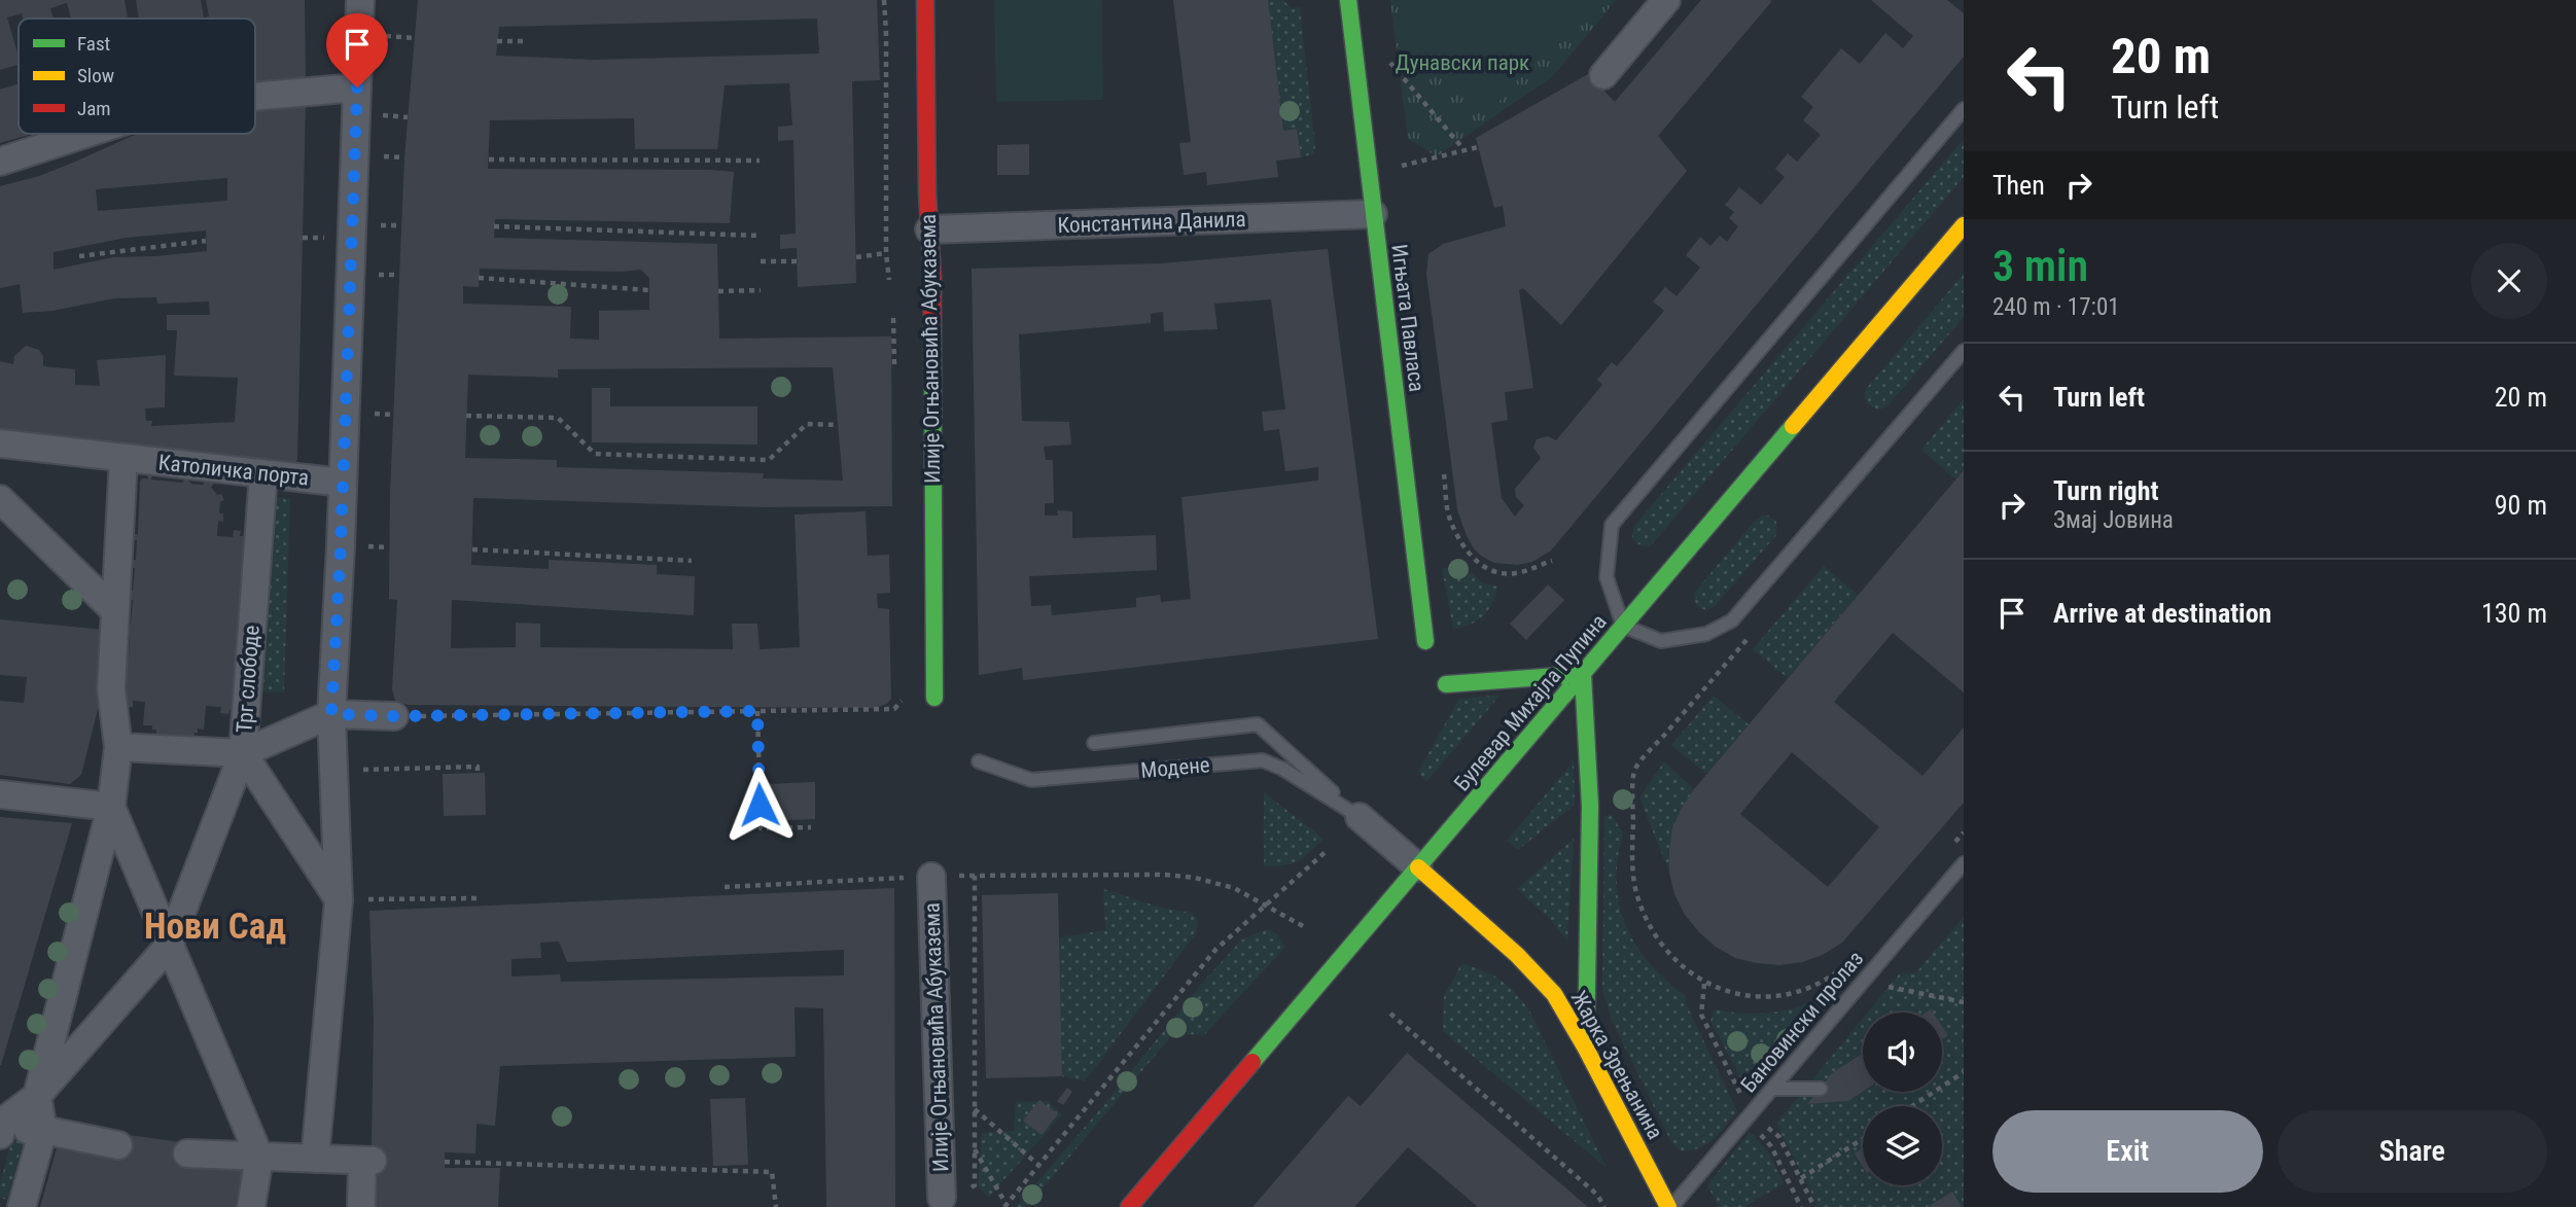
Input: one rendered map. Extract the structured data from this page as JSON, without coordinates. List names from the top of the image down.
{
  "streets": {
    "main road": [
      "Игњата Павласа",
      "Илије Огњановића Абуказема",
      "Булевар Михајла Пупина",
      "Жарка Зрењанина"
    ],
    "street": [
      "Константина Данила",
      "Католичка порта",
      "Трг слободе",
      "Модене"
    ],
    "lane": ["Бановински пролаз"]
  },
  "crossings": [
    ["Константина Данила", "Игњата Павласа"],
    ["Константина Данила", "Илије Огњановића Абуказема"],
    ["Католичка порта", "Трг слободе"],
    ["Булевар Михајла Пупина", "Модене"],
    ["Булевар Михајла Пупина", "Жарка Зрењанина"],
    ["Модене", "Жарка Зрењанина"],
    ["Бановински пролаз", "Жарка Зрењанина"]
  ],
  "districts": ["Нови Сад"],
  "parks": ["Дунавски парк"],
  "legend": ["Fast", "Slow", "Jam"],
  "page": {
    "turn": ["20 m", "Turn left"],
    "then": "Then",
    "heading": ["3 min", "240 m · 17:01"],
    "list": [
      {
        "name": "Turn left",
        "value": "20 m"
      },
      {
        "name": "Turn right",
        "note": "Змај Јовина",
        "value": "90 m"
      },
      {
        "name": "Arrive at destination",
        "value": "130 m"
      }
    ],
    "buttons": ["Exit", "Share"]
  }
}
